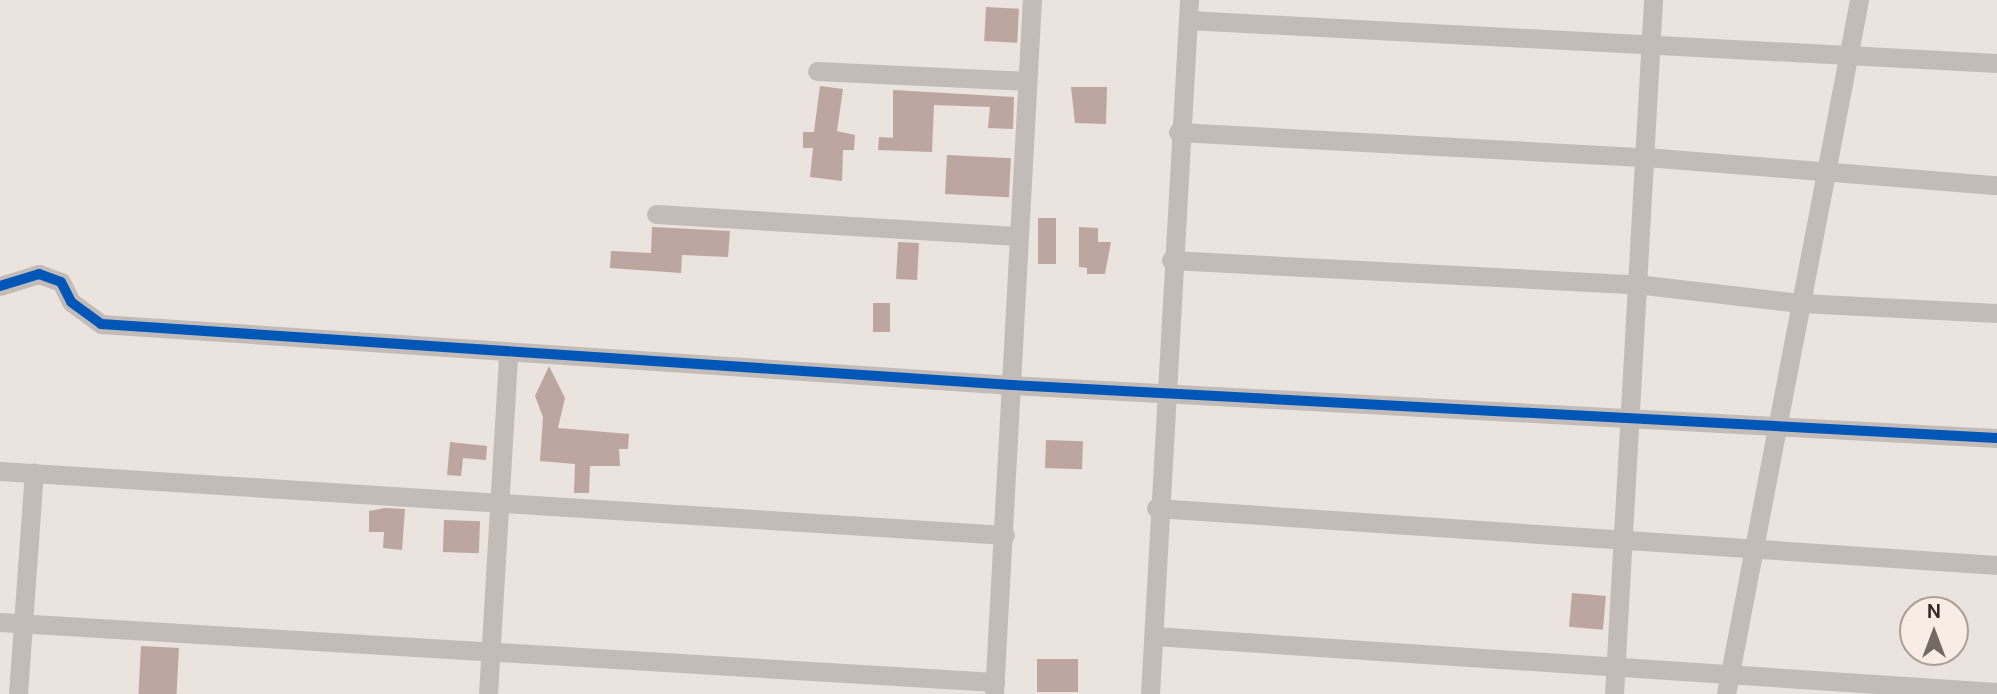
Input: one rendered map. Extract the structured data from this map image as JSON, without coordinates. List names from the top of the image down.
{
  "north": "top"
}
